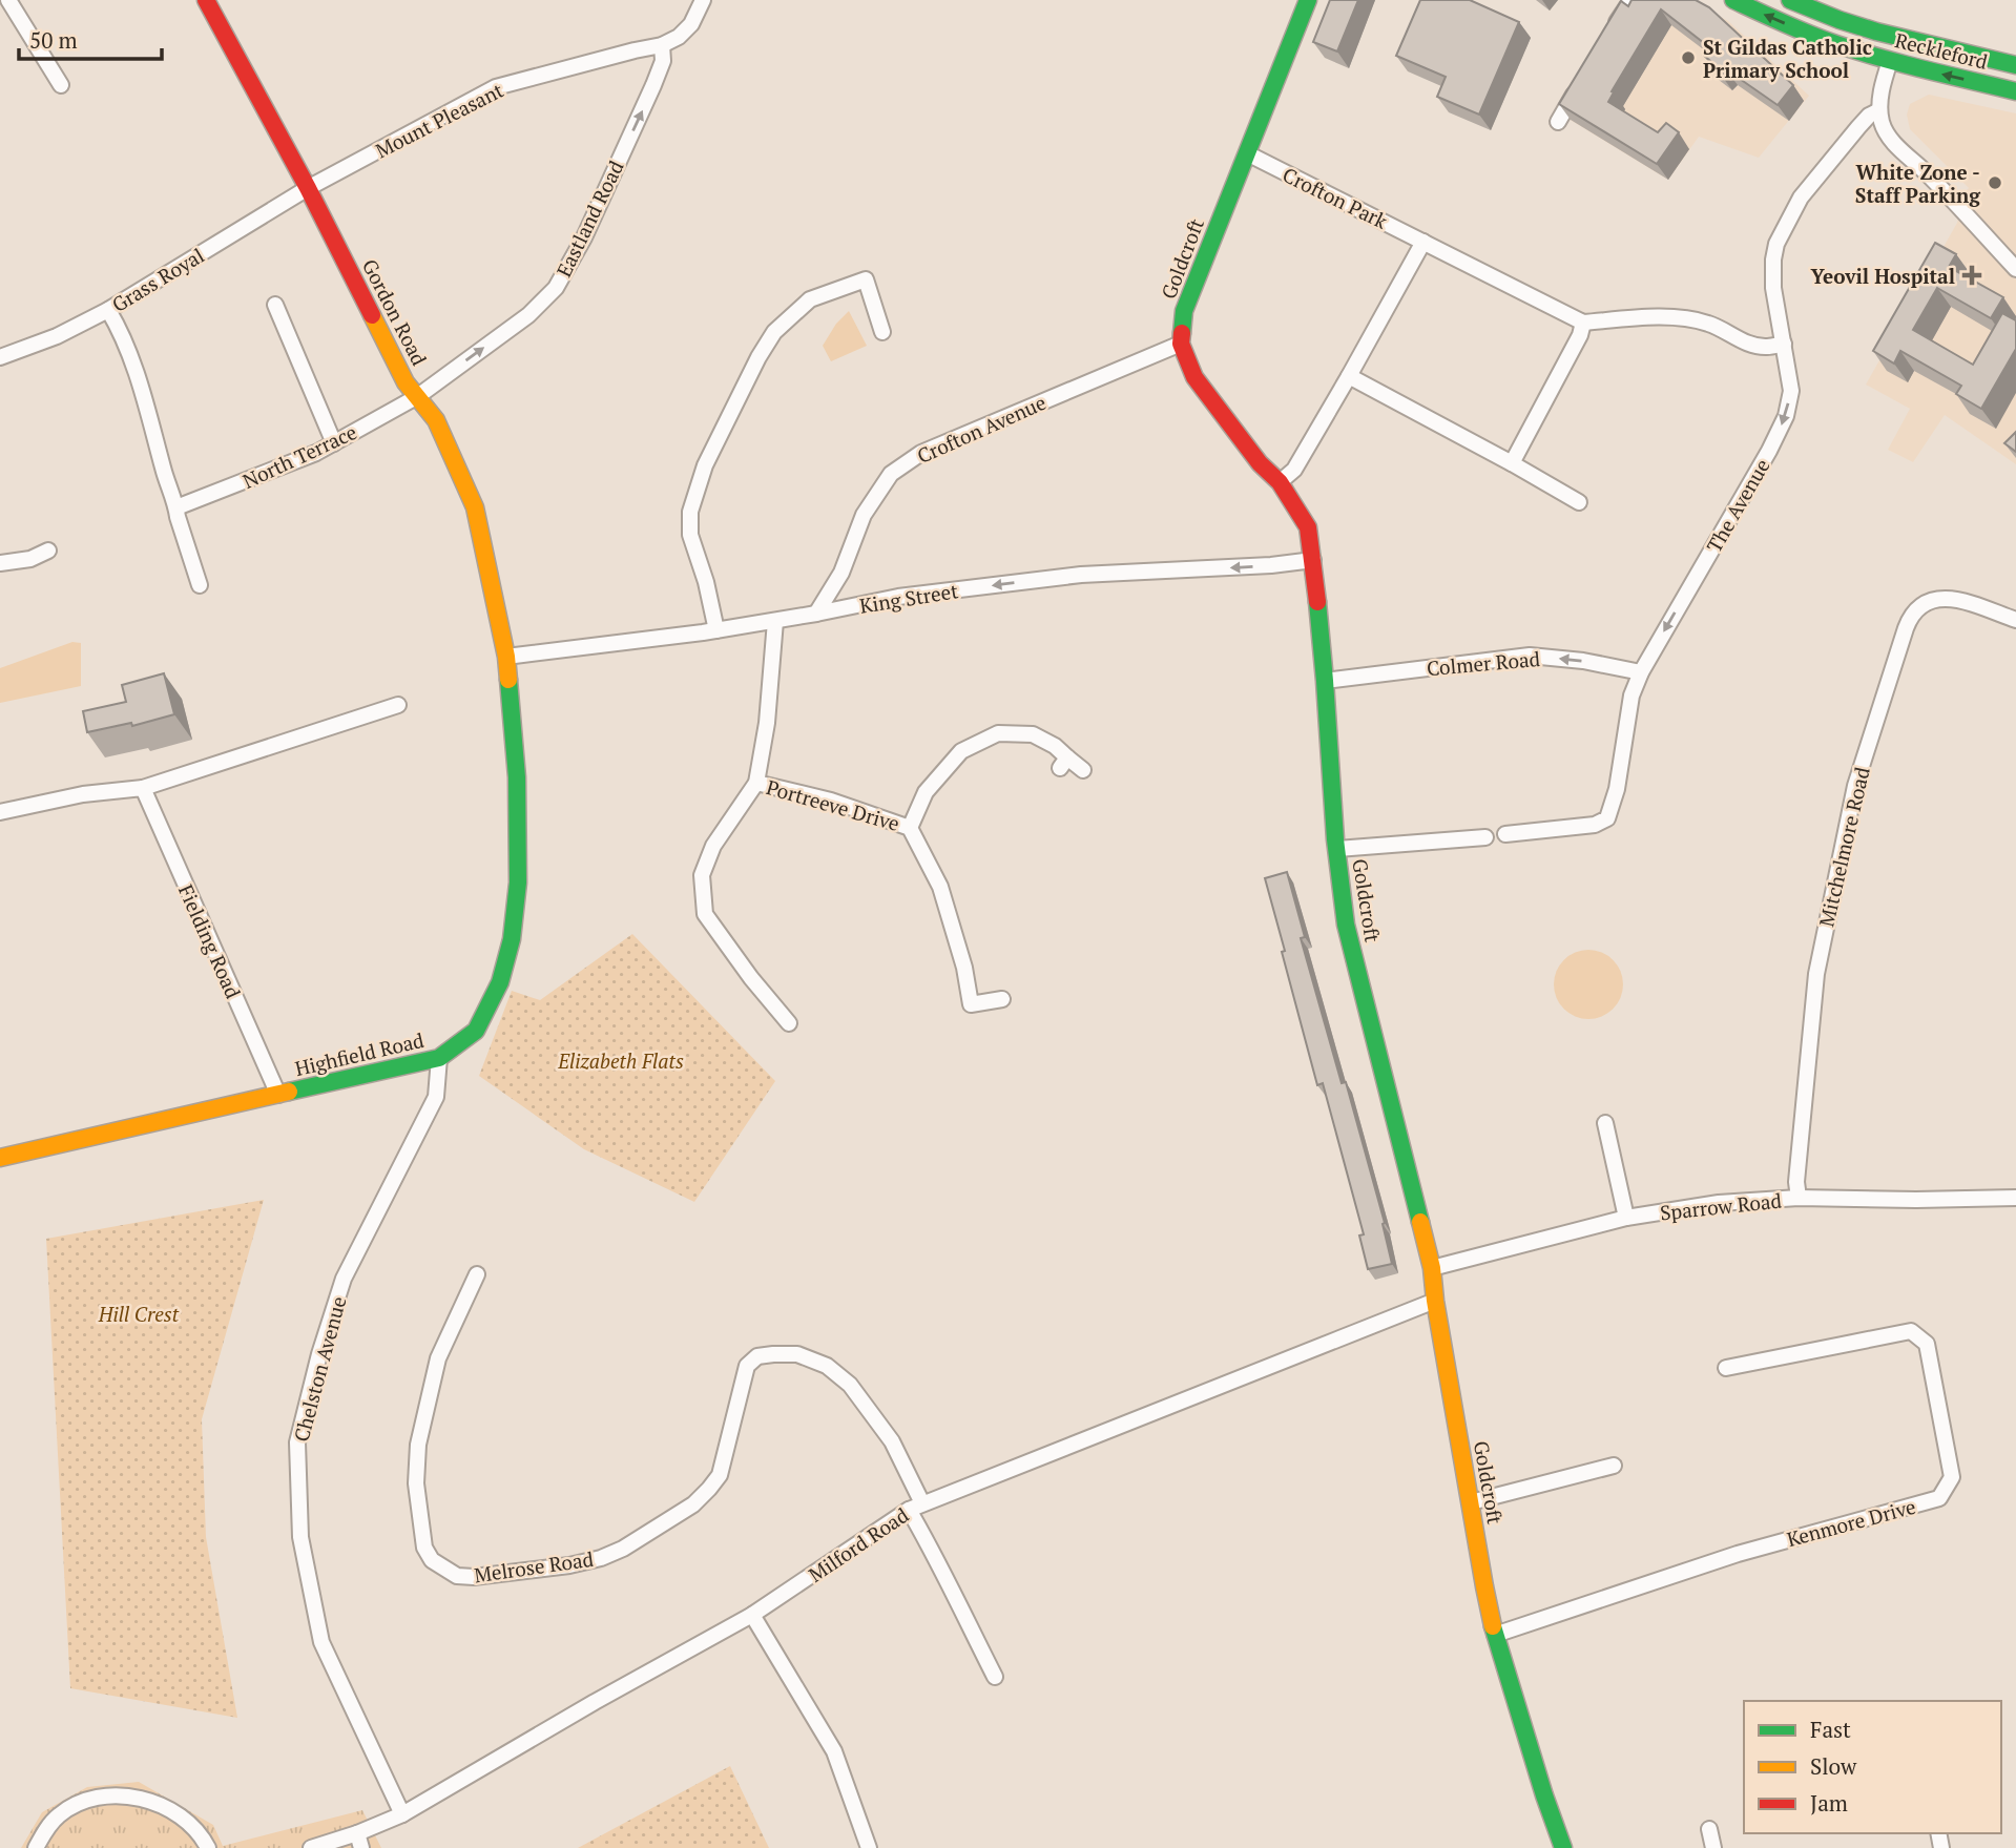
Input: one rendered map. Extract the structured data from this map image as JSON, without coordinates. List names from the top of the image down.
{
  "streets": {
    "street": [
      "Reckleford",
      "Mount Pleasant",
      "Crofton Park",
      "Eastland Road",
      "Goldcroft",
      "Grass Royal",
      "Gordon Road",
      "Crofton Avenue",
      "North Terrace",
      "The Avenue",
      "King Street",
      "Colmer Road",
      "Portreeve Drive",
      "Mitchelmore Road",
      "Fielding Road",
      "Highfield Road",
      "Sparrow Road",
      "Chelston Avenue",
      "Kenmore Drive",
      "Milford Road",
      "Melrose Road"
    ]
  },
  "crossings": [
    ["Mount Pleasant", "Eastland Road"],
    ["Mount Pleasant", "Grass Royal"],
    ["Mount Pleasant", "Gordon Road"],
    ["Crofton Park", "Goldcroft"],
    ["Eastland Road", "Gordon Road"],
    ["Eastland Road", "North Terrace"],
    ["Goldcroft", "Crofton Avenue"],
    ["Goldcroft", "King Street"],
    ["Goldcroft", "Colmer Road"],
    ["Goldcroft", "Sparrow Road"],
    ["Goldcroft", "Kenmore Drive"],
    ["Goldcroft", "Milford Road"],
    ["Grass Royal", "Gordon Road"],
    ["Gordon Road", "North Terrace"],
    ["Gordon Road", "King Street"],
    ["Gordon Road", "Highfield Road"],
    ["Crofton Avenue", "King Street"],
    ["The Avenue", "Colmer Road"],
    ["King Street", "Highfield Road"],
    ["Mitchelmore Road", "Sparrow Road"],
    ["Fielding Road", "Highfield Road"],
    ["Highfield Road", "Chelston Avenue"],
    ["Chelston Avenue", "Milford Road"],
    ["Milford Road", "Melrose Road"]
  ],
  "one_way": [
    "Eastland Road",
    "The Avenue",
    "King Street",
    "Colmer Road"
  ],
  "parks": ["Elizabeth Flats", "Hill Crest"],
  "places": {
    "other": ["St Gildas Catholic Primary School", "White Zone - Staff Parking"],
    "health": ["Yeovil Hospital"]
  },
  "legend": ["Fast", "Slow", "Jam"],
  "scale_bar": "50 m"
}
